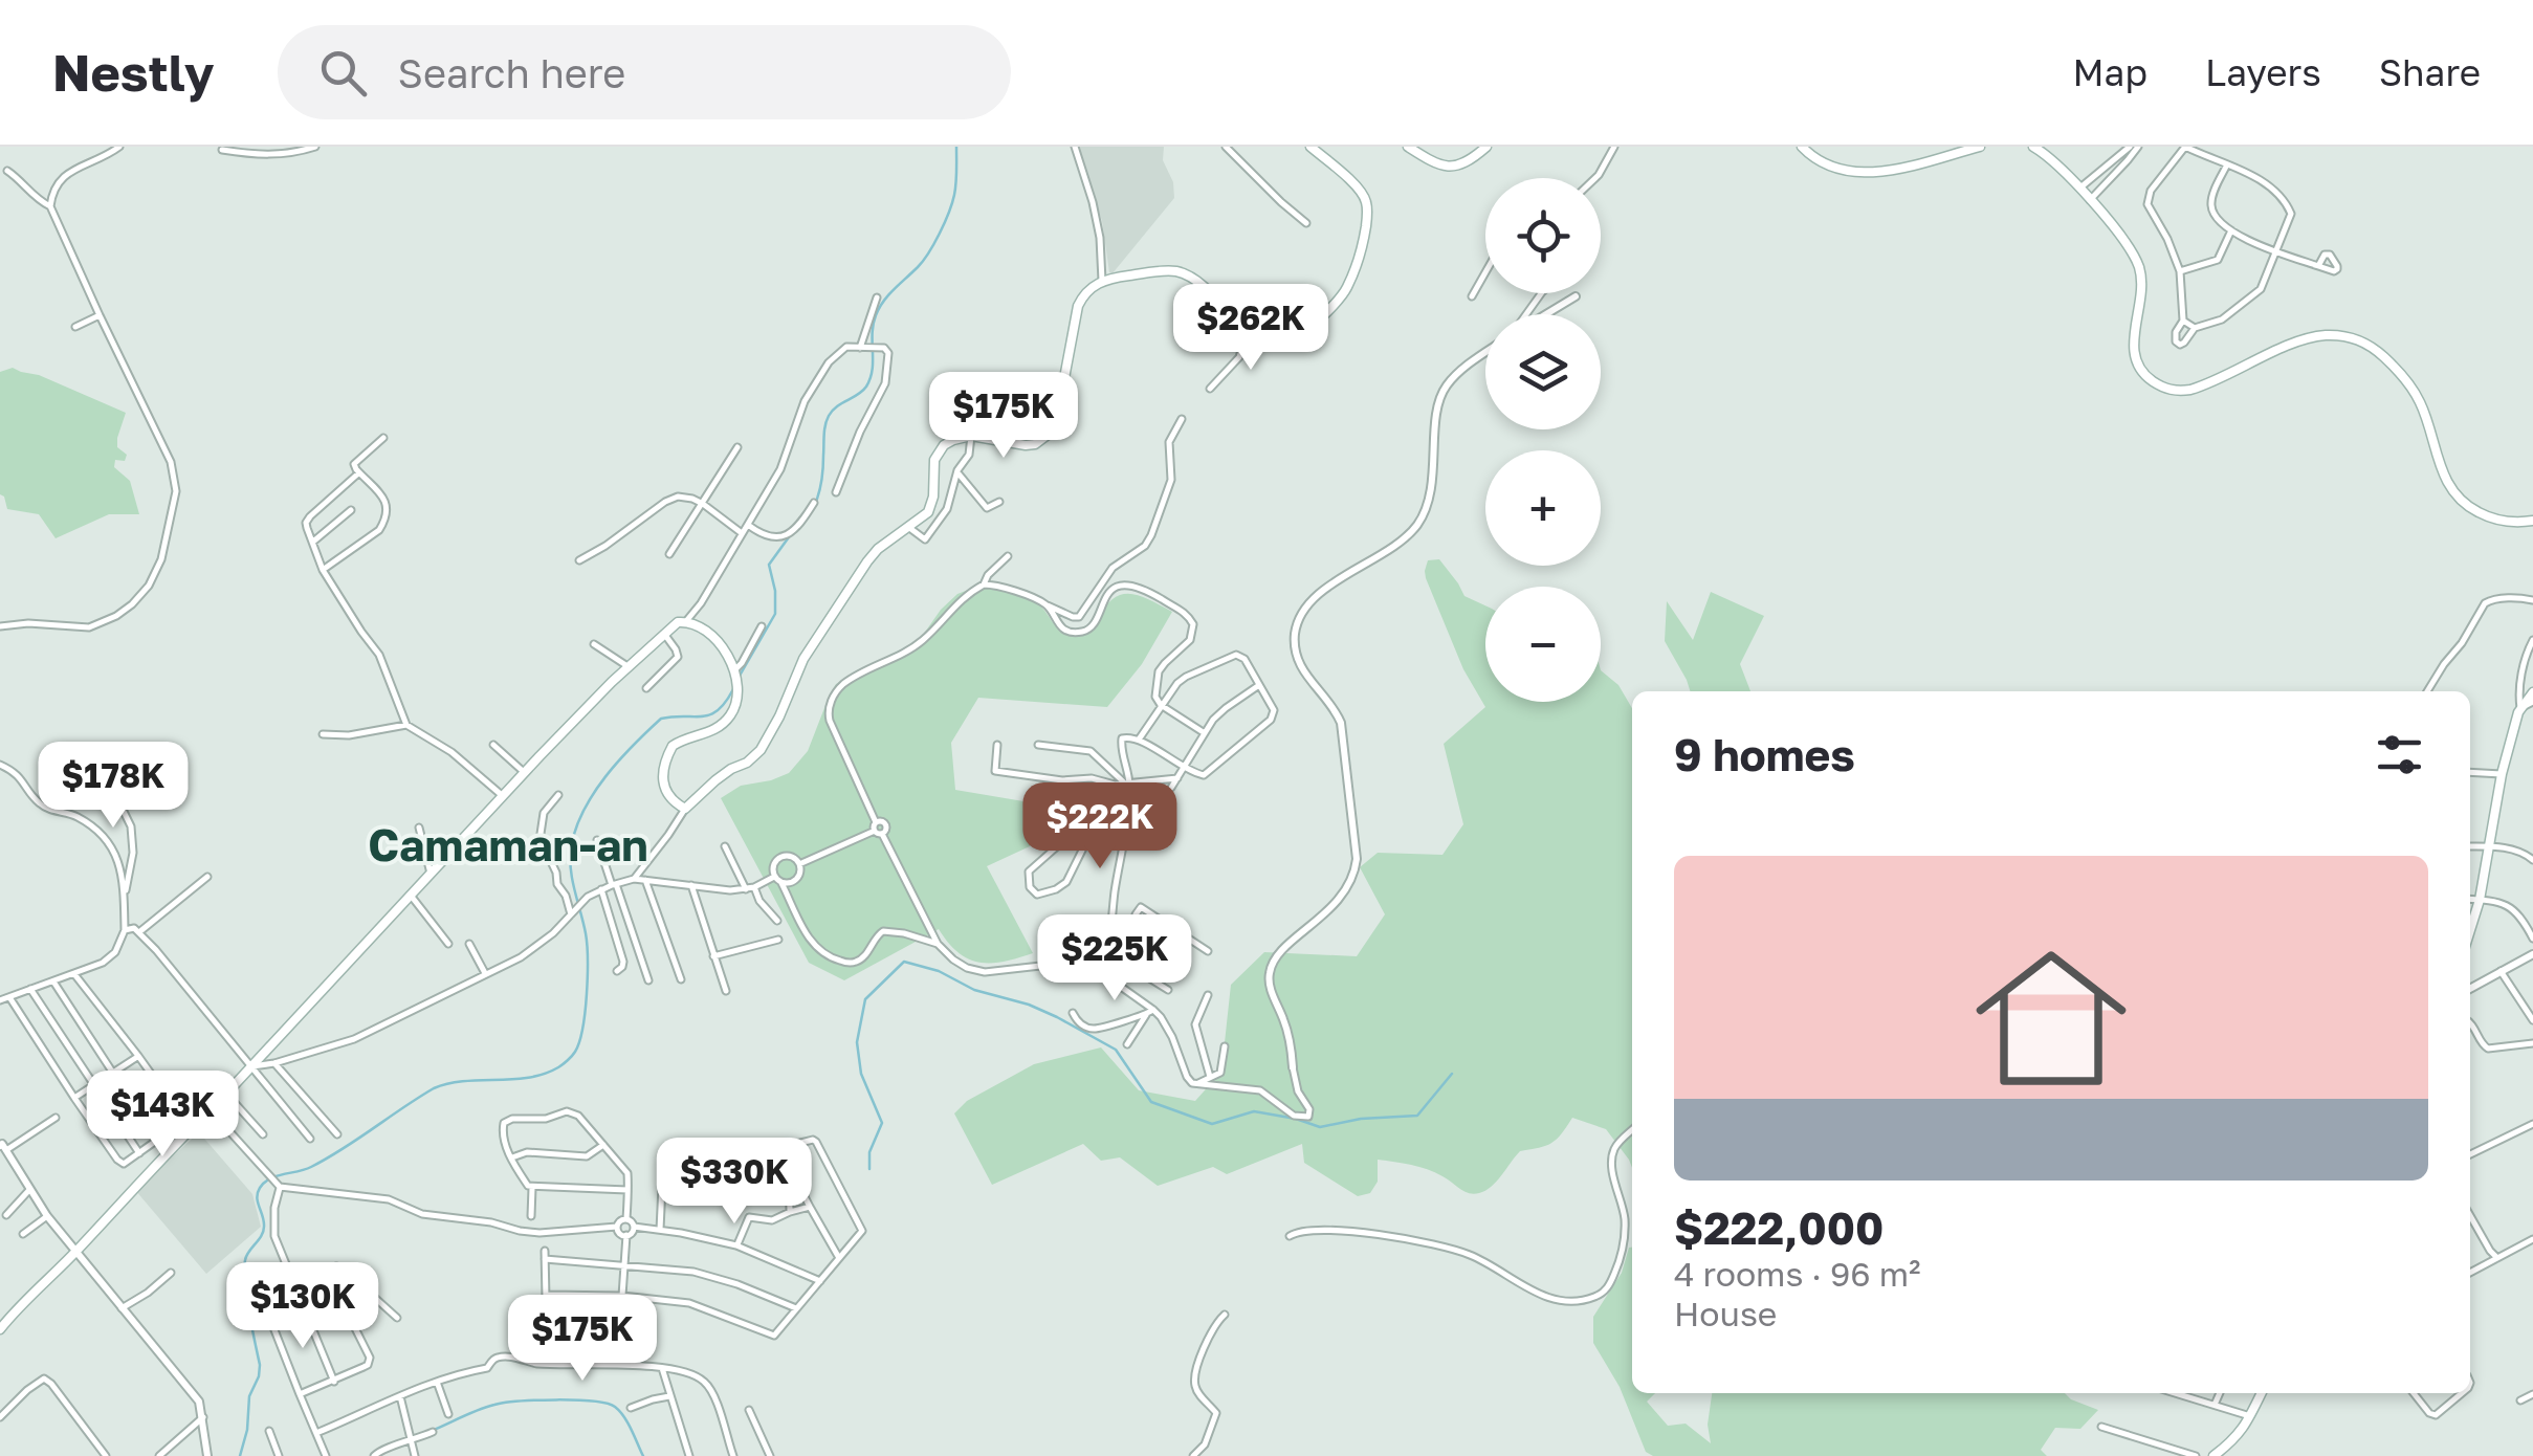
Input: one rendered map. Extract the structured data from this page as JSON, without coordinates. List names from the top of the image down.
{
  "districts": ["Camaman-an"],
  "page": {
    "header": "Nestly",
    "search": "Search here",
    "nav": ["Map", "Layers", "Share"],
    "map_buttons": ["+", "−"],
    "price": [
      "$262K",
      "$175K",
      "$178K",
      "$222K",
      "$225K",
      "$143K",
      "$330K",
      "$130K",
      "$175K"
    ],
    "heading": "9 homes",
    "list": [
      {
        "name": "$222,000",
        "note": "4 rooms · 96 m² · House"
      }
    ]
  }
}
